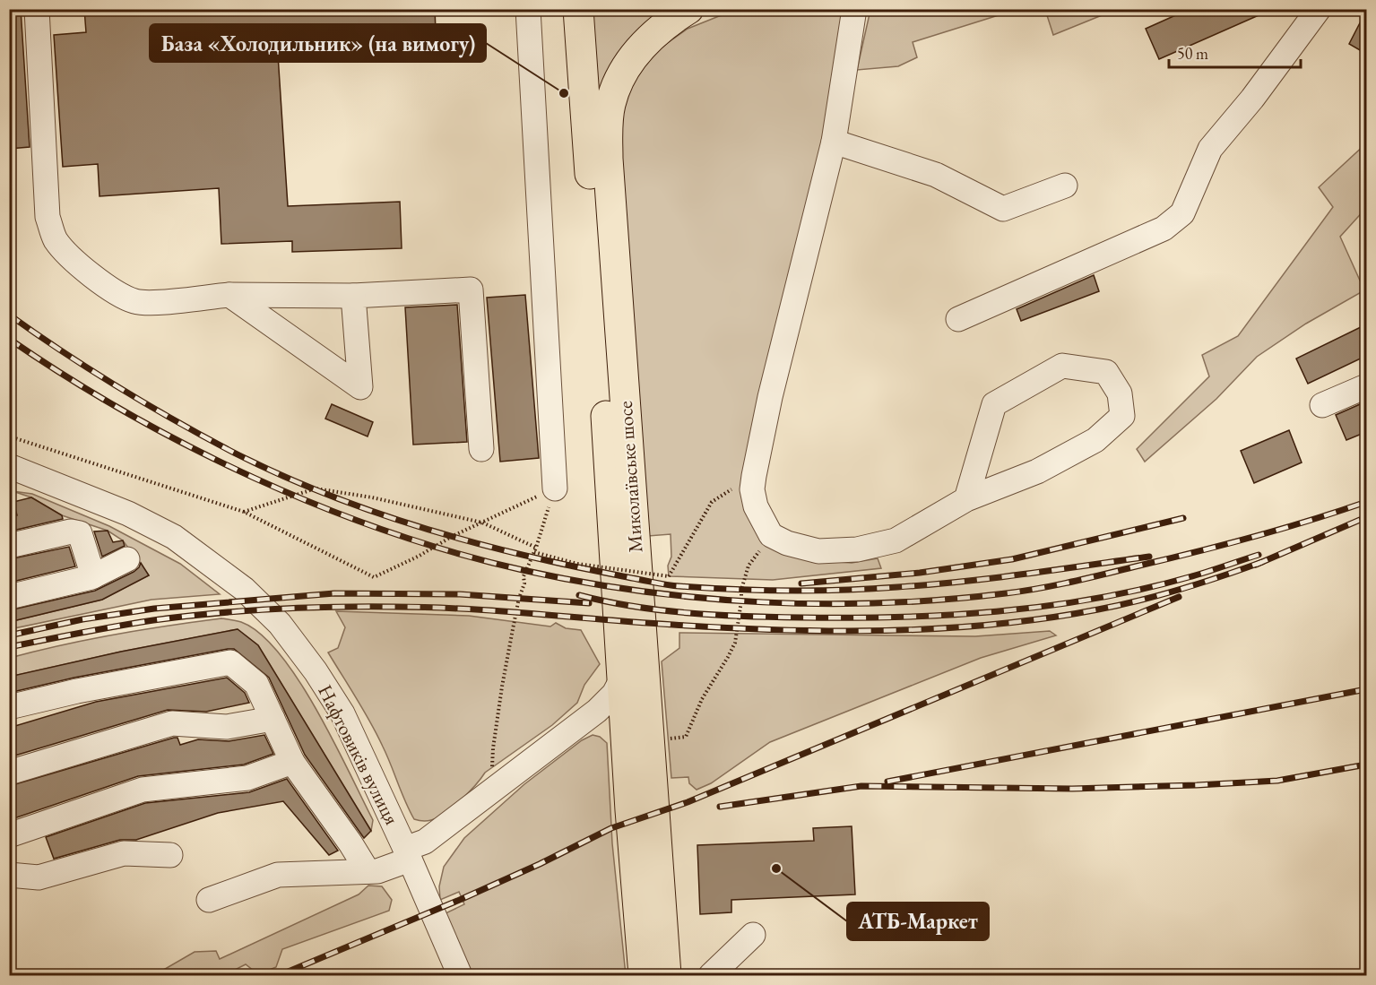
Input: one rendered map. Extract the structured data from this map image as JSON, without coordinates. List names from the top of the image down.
{
  "streets": {
    "main road": ["Миколаївське шосе"],
    "street": ["Нафтовиків вулиця"]
  },
  "places": ["База «Холодильник» (на вимогу)", "АТБ-Маркет"],
  "scale_bar": "50 m"
}
